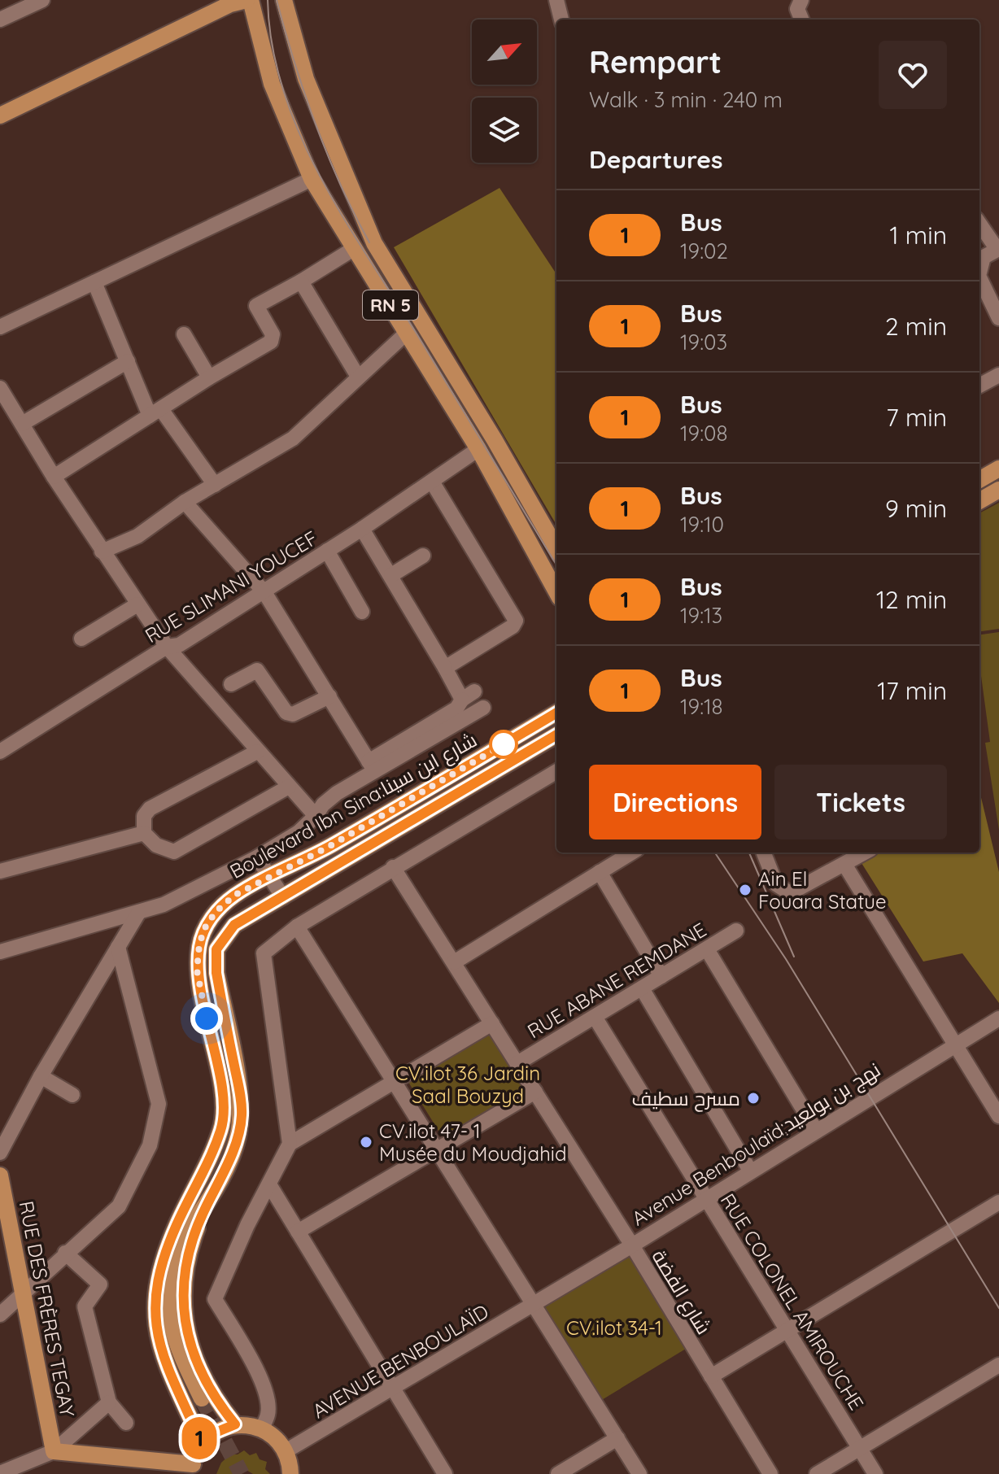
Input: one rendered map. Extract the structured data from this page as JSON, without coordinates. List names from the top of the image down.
{
  "streets": {
    "main road": ["RN 5", "Boulevard Ibn Sina:شارع ابن سينا", "RUE DES FRÈRES TEGAY"],
    "street": [
      "RUE SLIMANI YOUCEF",
      "RUE ABANE REMDANE",
      "Avenue Benboulaïd;نهج بن بولعيد",
      "شارع الفضة",
      "RUE COLONEL AMIROUCHE",
      "AVENUE BENBOULAÏD"
    ]
  },
  "crossings": [
    ["RN 5", "RUE SLIMANI YOUCEF"],
    ["RUE ABANE REMDANE", "شارع الفضة"],
    ["RUE ABANE REMDANE", "RUE COLONEL AMIROUCHE"],
    ["Avenue Benboulaïd;نهج بن بولعيد", "شارع الفضة"],
    ["Avenue Benboulaïd;نهج بن بولعيد", "RUE COLONEL AMIROUCHE"],
    ["Avenue Benboulaïd;نهج بن بولعيد", "AVENUE BENBOULAÏD"]
  ],
  "parks": ["CV.ilot 36 Jardin Saal Bouzyd", "CV.ilot 34-1"],
  "places": ["Ain El Fouara Statue", "مسرح سطيف", "CV.ilot 47- 1 Musée du Moudjahid"],
  "lines": ["bus line 1"],
  "north": "top right",
  "page": {
    "on_map": "1",
    "heading": [
      ["Rempart", "Walk · 3 min · 240 m"],
      "Departures"
    ],
    "list": [
      {
        "mark": "1",
        "name": "Bus",
        "note": "19:02",
        "value": "1 min"
      },
      {
        "mark": "1",
        "name": "Bus",
        "note": "19:03",
        "value": "2 min"
      },
      {
        "mark": "1",
        "name": "Bus",
        "note": "19:08",
        "value": "7 min"
      },
      {
        "mark": "1",
        "name": "Bus",
        "note": "19:10",
        "value": "9 min"
      },
      {
        "mark": "1",
        "name": "Bus",
        "note": "19:13",
        "value": "12 min"
      },
      {
        "mark": "1",
        "name": "Bus",
        "note": "19:18",
        "value": "17 min"
      }
    ],
    "buttons": ["Directions", "Tickets"]
  }
}
